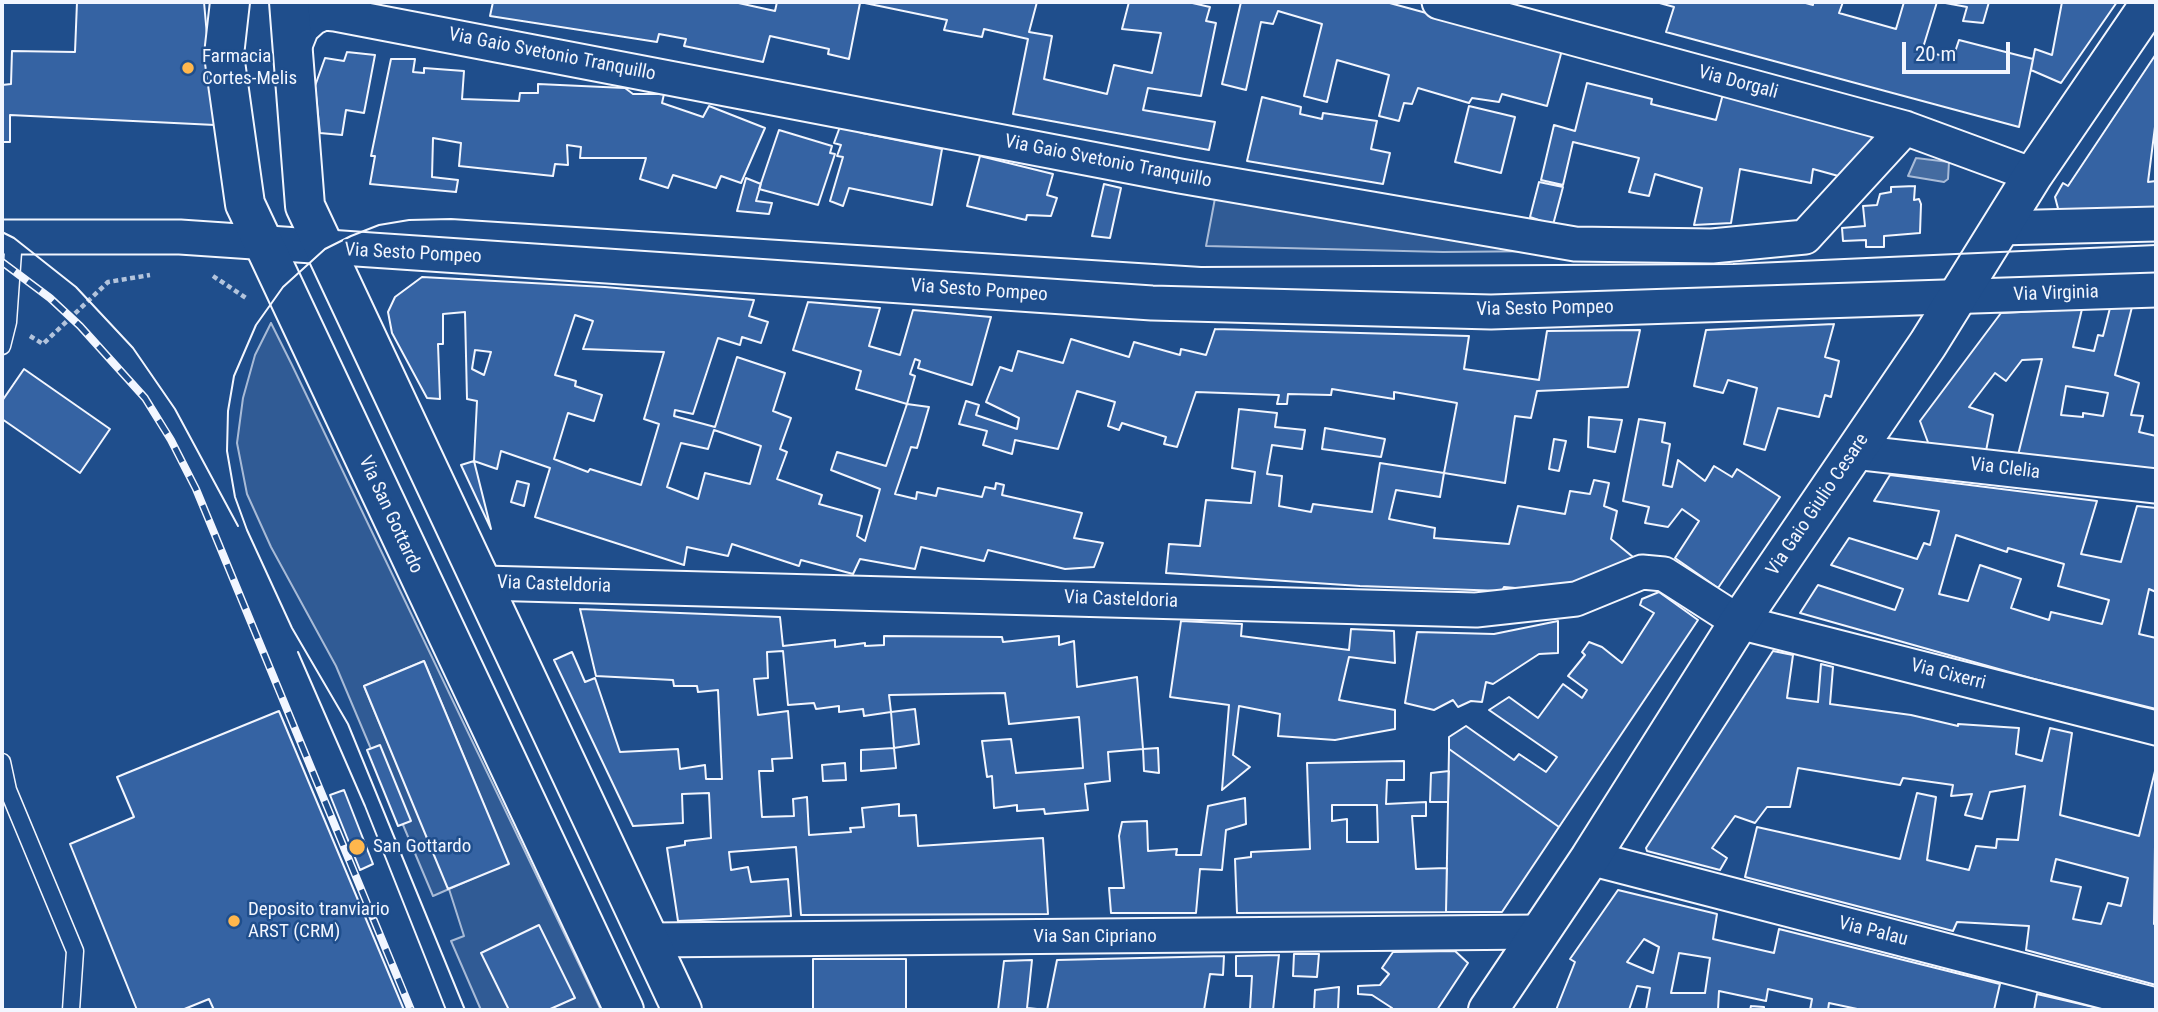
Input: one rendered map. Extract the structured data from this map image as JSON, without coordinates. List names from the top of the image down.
{
  "streets": {
    "main road": ["Via Gaio Giulio Cesare", "Via San Gottardo"],
    "street": [
      "Via Gaio Svetonio Tranquillo",
      "Via Dorgali",
      "Via Sesto Pompeo",
      "Via Virginia",
      "Via Clelia",
      "Via Casteldoria",
      "Via Cixerri",
      "Via Palau",
      "Via San Cipriano"
    ]
  },
  "crossings": [
    ["Via Gaio Svetonio Tranquillo", "Via Dorgali"],
    ["Via Dorgali", "Via Gaio Giulio Cesare"],
    ["Via Sesto Pompeo", "Via Virginia"],
    ["Via Sesto Pompeo", "Via Gaio Giulio Cesare"],
    ["Via Sesto Pompeo", "Via San Gottardo"],
    ["Via Virginia", "Via Gaio Giulio Cesare"],
    ["Via Clelia", "Via Gaio Giulio Cesare"],
    ["Via Gaio Giulio Cesare", "Via Casteldoria"],
    ["Via Gaio Giulio Cesare", "Via Cixerri"],
    ["Via Gaio Giulio Cesare", "Via Palau"],
    ["Via Gaio Giulio Cesare", "Via San Cipriano"],
    ["Via Casteldoria", "Via Cixerri"]
  ],
  "places": ["Farmacia Cortes-Melis", "San Gottardo", "Deposito tranviario ARST (CRM)"],
  "scale_bar": "20 m"
}
